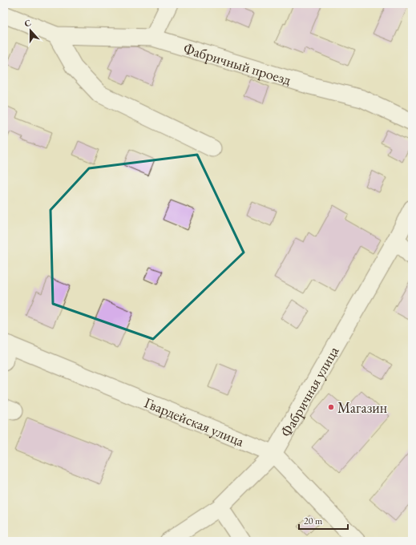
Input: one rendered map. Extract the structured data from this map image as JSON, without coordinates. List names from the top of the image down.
{
  "streets": {
    "street": ["Фабричный проезд", "Фабричная улица", "Гвардейская улица"]
  },
  "crossings": [
    ["Фабричная улица", "Гвардейская улица"]
  ],
  "places": ["Магазин"],
  "scale_bar": "20 m",
  "north": "top"
}
